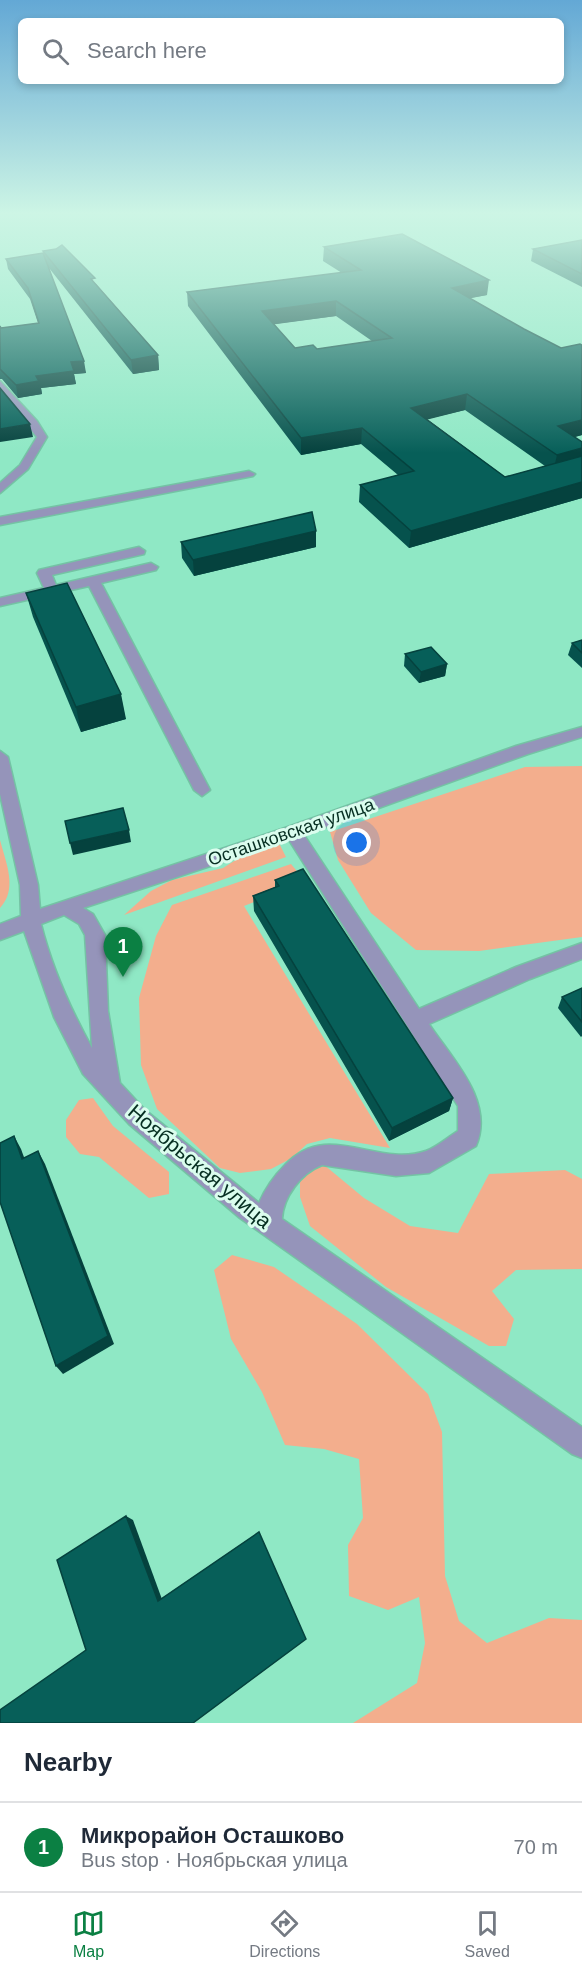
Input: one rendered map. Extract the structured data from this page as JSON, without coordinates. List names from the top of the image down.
{
  "streets": {
    "street": ["Осташковская улица", "Ноябрьская улица"]
  },
  "crossings": [
    ["Осташковская улица", "Ноябрьская улица"]
  ],
  "page": {
    "search": "Search here",
    "pins": "1",
    "heading": "Nearby",
    "list": [
      {
        "mark": "1",
        "name": "Микрорайон Осташково",
        "note": "Bus stop · Ноябрьская улица",
        "value": "70 m"
      }
    ],
    "nav": ["Map", "Directions", "Saved"]
  }
}
